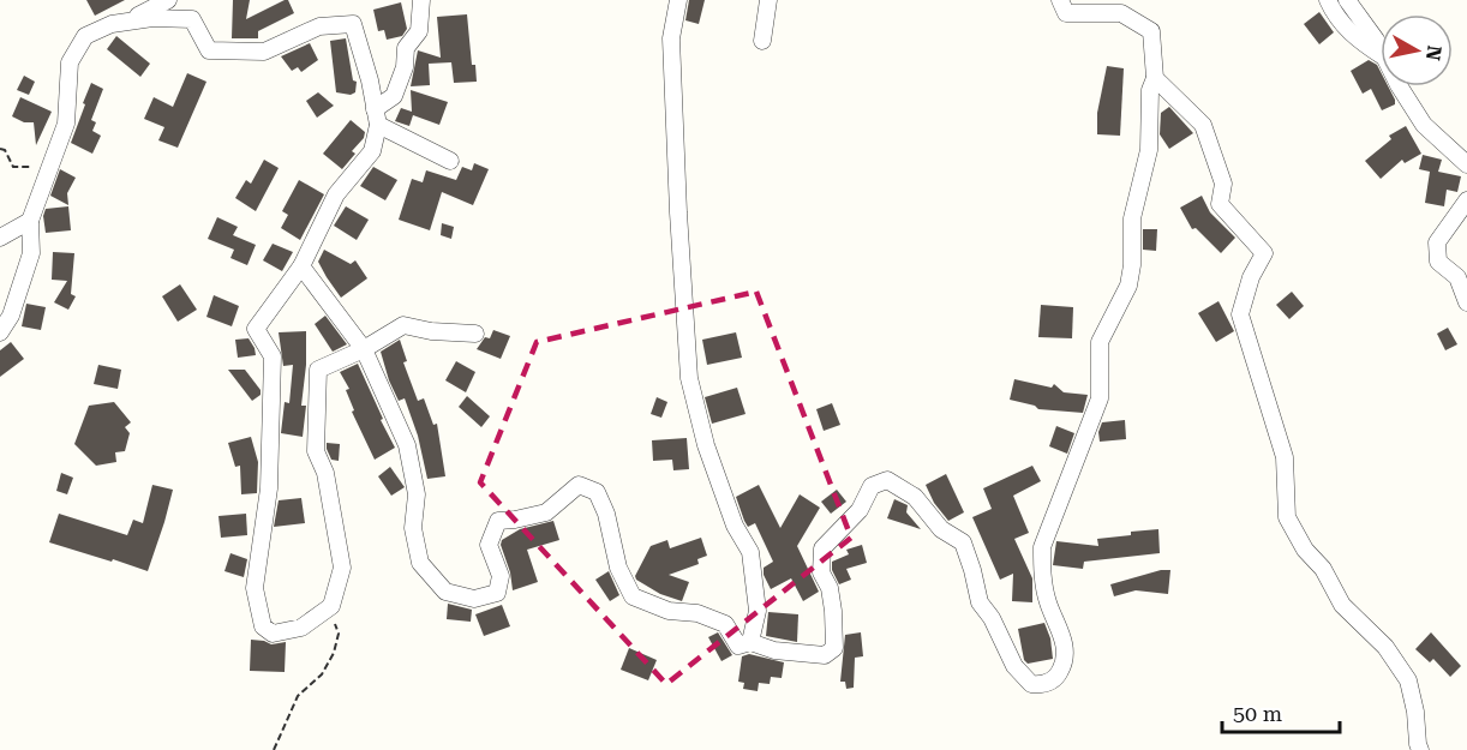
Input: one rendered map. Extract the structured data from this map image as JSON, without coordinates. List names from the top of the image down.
{
  "scale_bar": "50 m",
  "north": "right"
}
